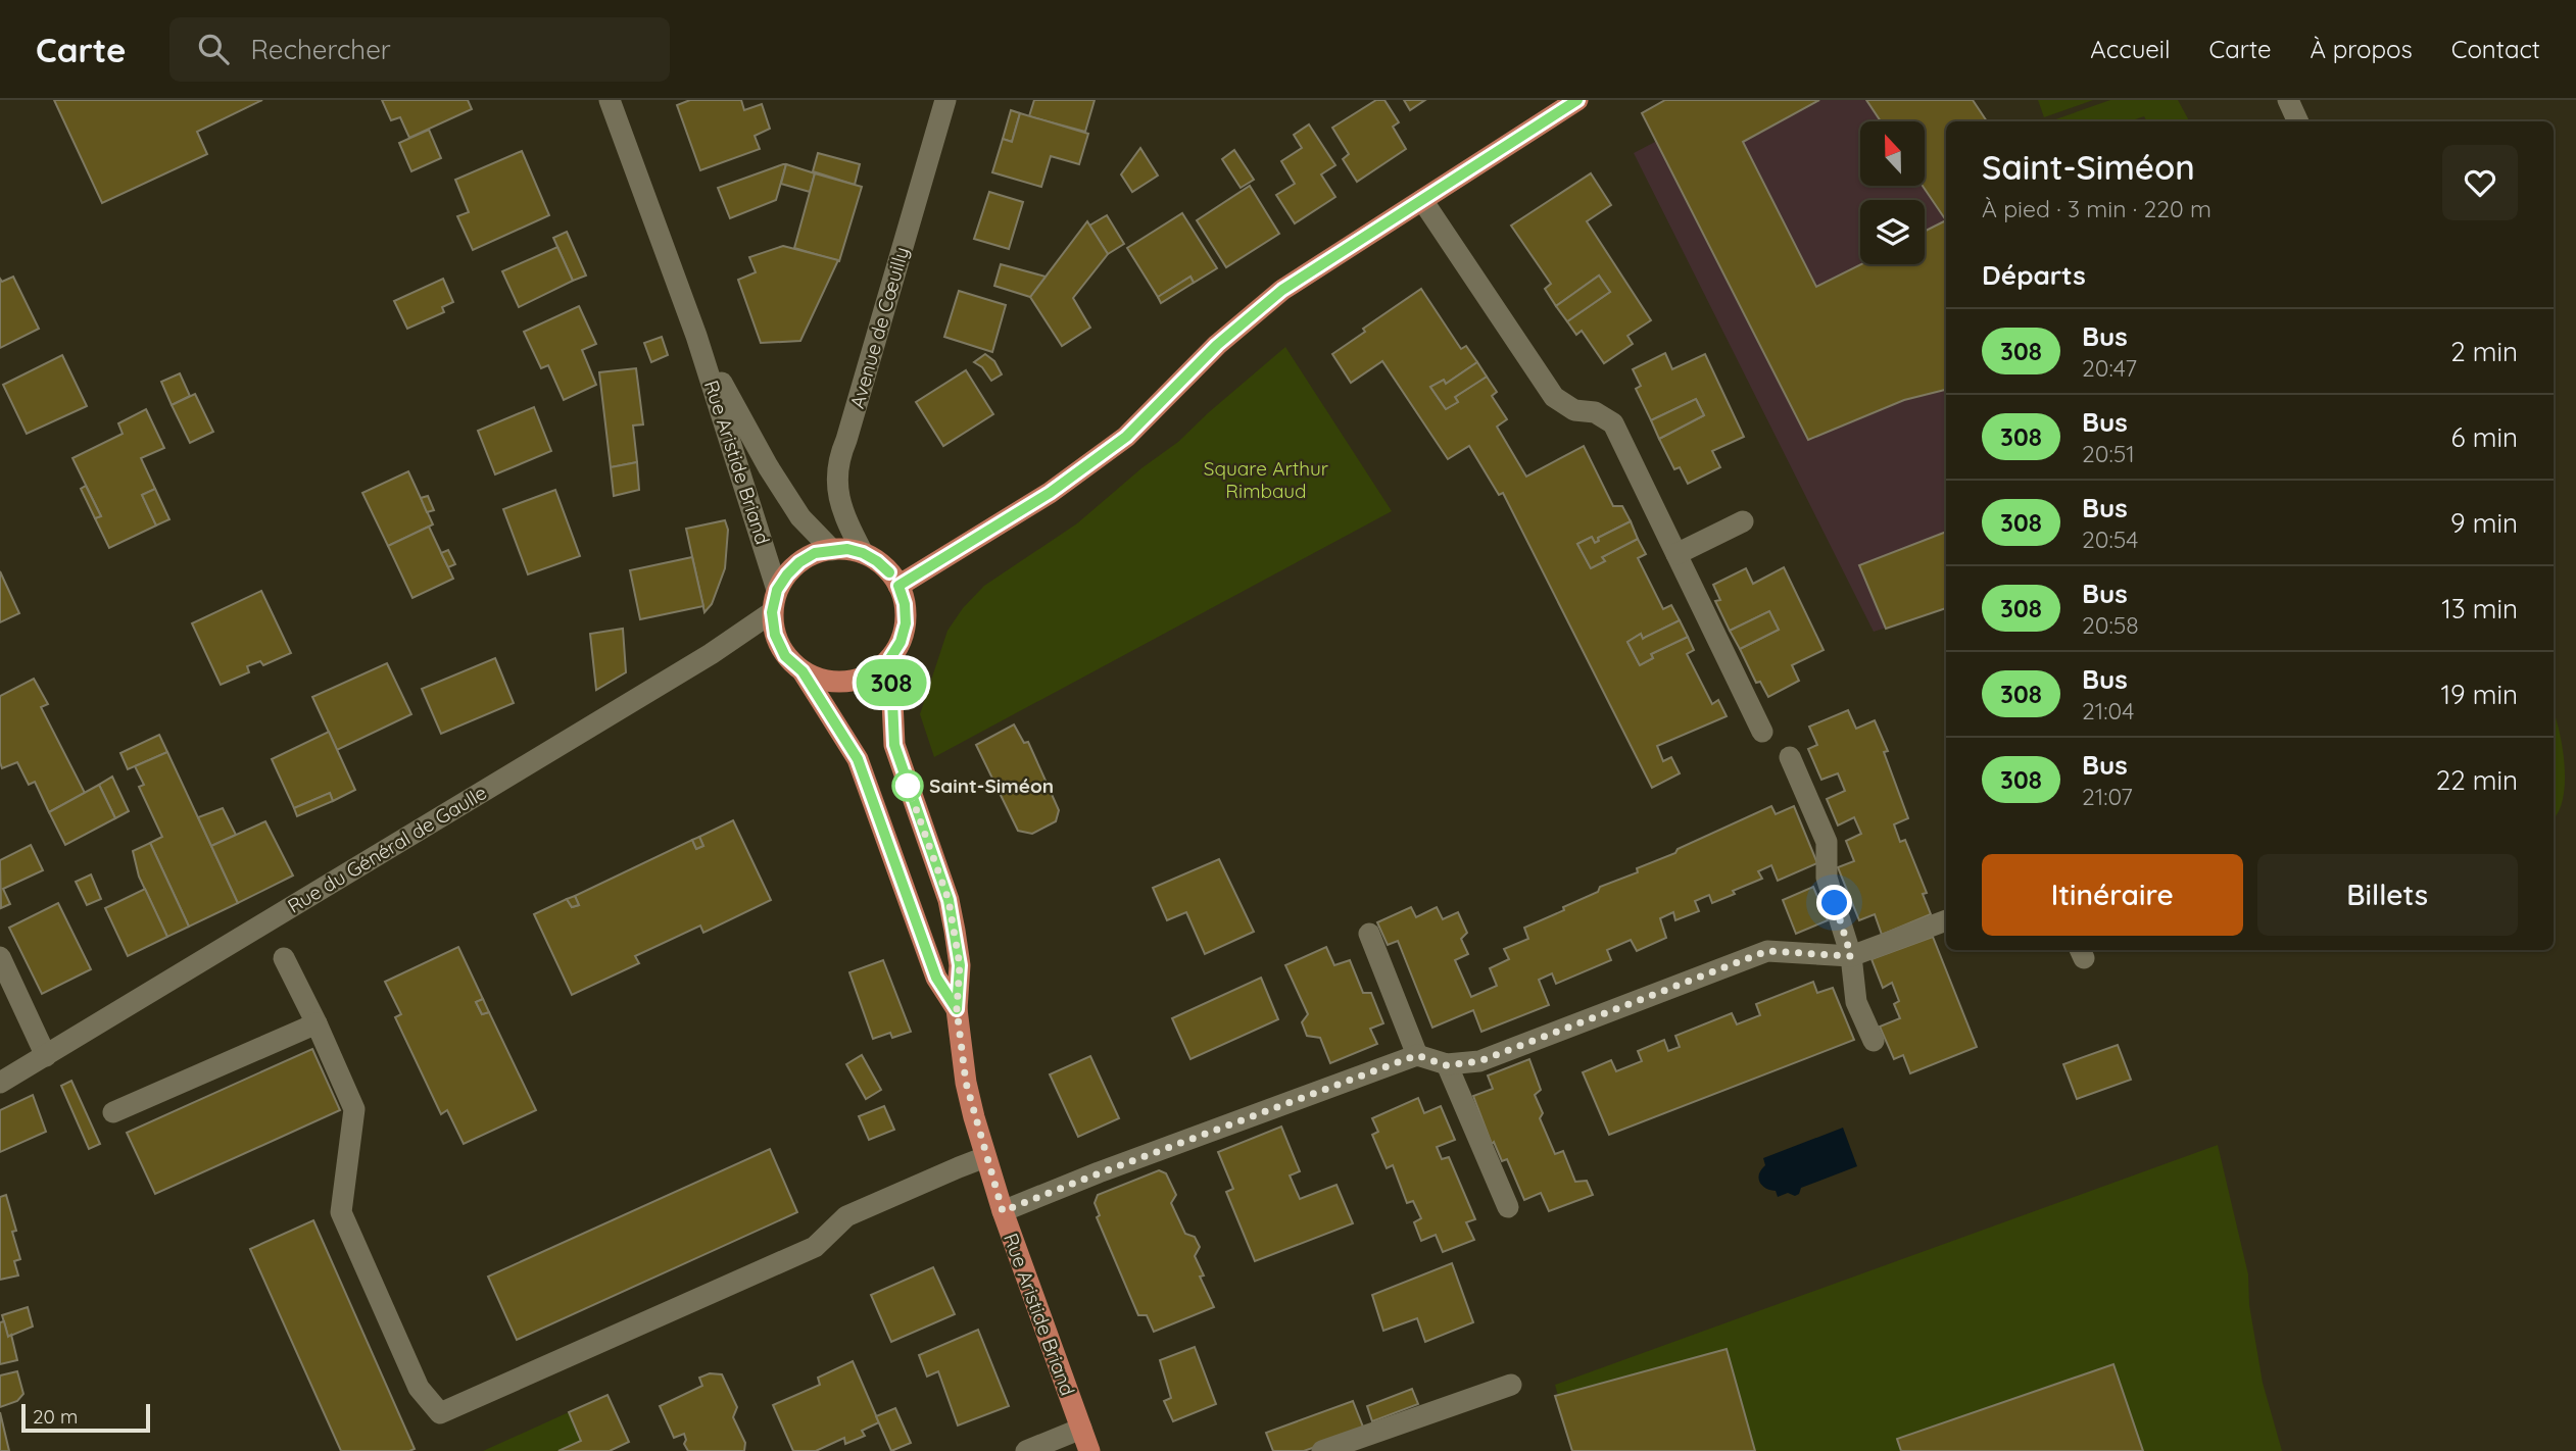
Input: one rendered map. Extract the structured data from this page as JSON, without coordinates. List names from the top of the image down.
{
  "streets": {
    "main road": ["Rue Aristide Briand"],
    "street": ["Avenue de Cœuilly", "Rue du Général de Gaulle"]
  },
  "crossings": [
    ["Avenue de Cœuilly", "Rue Aristide Briand"],
    ["Avenue de Cœuilly", "Rue du Général de Gaulle"],
    ["Rue Aristide Briand", "Rue du Général de Gaulle"]
  ],
  "parks": ["Square Arthur Rimbaud"],
  "places": ["Saint-Siméon"],
  "lines": ["bus line 308"],
  "scale_bar": "20 m",
  "north": "top",
  "page": {
    "header": "Carte",
    "search": "Rechercher",
    "nav": [
      "Accueil",
      "Carte",
      "À propos",
      "Contact"
    ],
    "on_map": "308",
    "heading": [
      ["Saint-Siméon", "À pied · 3 min · 220 m"],
      "Départs"
    ],
    "list": [
      {
        "mark": "308",
        "name": "Bus",
        "note": "20:47",
        "value": "2 min"
      },
      {
        "mark": "308",
        "name": "Bus",
        "note": "20:51",
        "value": "6 min"
      },
      {
        "mark": "308",
        "name": "Bus",
        "note": "20:54",
        "value": "9 min"
      },
      {
        "mark": "308",
        "name": "Bus",
        "note": "20:58",
        "value": "13 min"
      },
      {
        "mark": "308",
        "name": "Bus",
        "note": "21:04",
        "value": "19 min"
      },
      {
        "mark": "308",
        "name": "Bus",
        "note": "21:07",
        "value": "22 min"
      }
    ],
    "buttons": ["Itinéraire", "Billets"],
    "scale": "20 m"
  }
}
